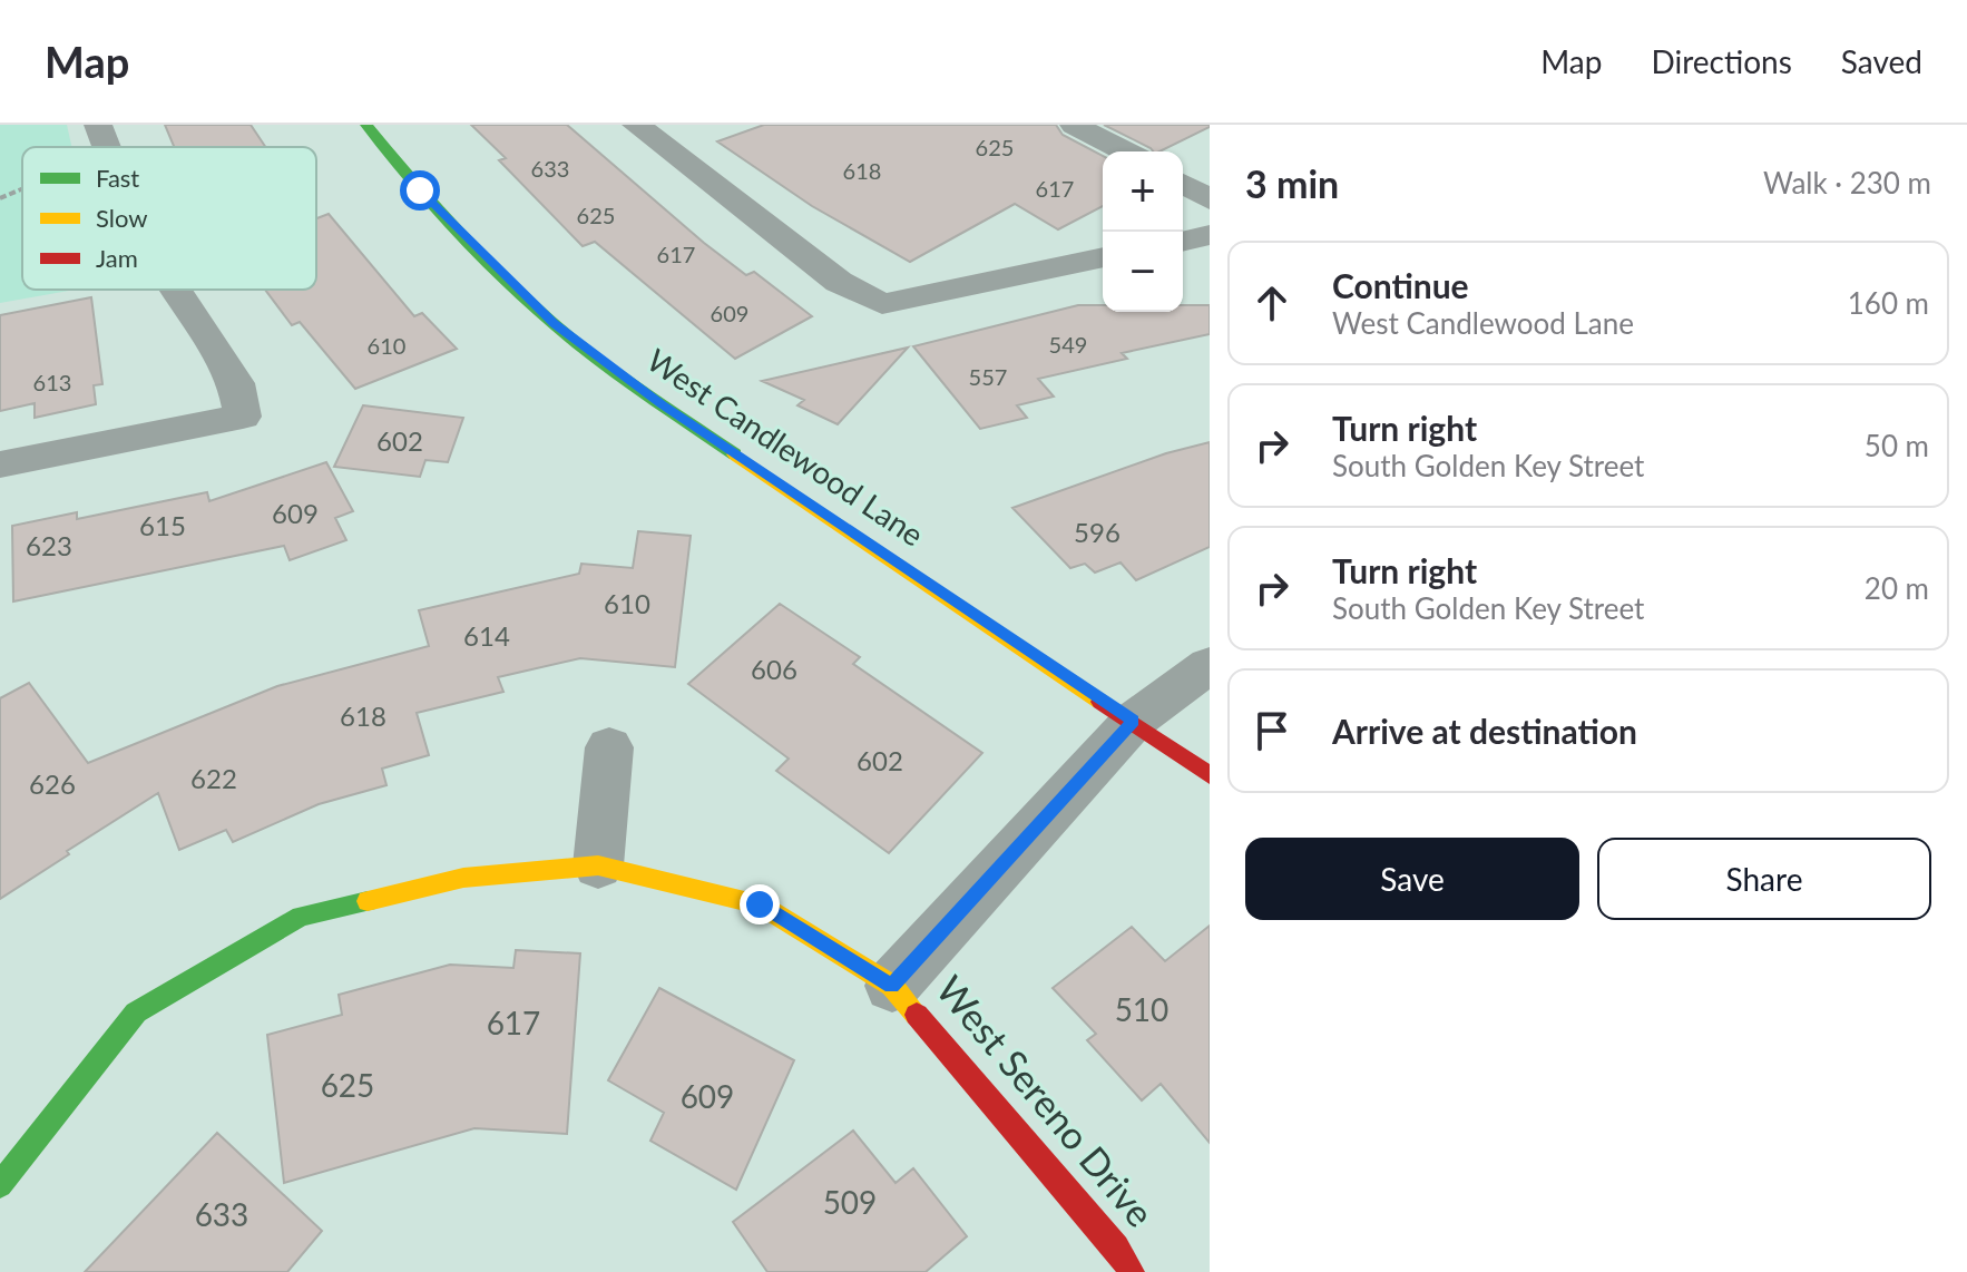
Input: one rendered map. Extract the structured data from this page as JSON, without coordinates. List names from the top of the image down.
{
  "streets": {
    "street": ["West Candlewood Lane", "West Sereno Drive"]
  },
  "house_numbers": [
    "625",
    "633",
    "618",
    "617",
    "625",
    "617",
    "609",
    "549",
    "610",
    "557",
    "613",
    "602",
    "609",
    "615",
    "596",
    "623",
    "610",
    "614",
    "606",
    "618",
    "602",
    "622",
    "626",
    "510",
    "617",
    "625",
    "609",
    "509",
    "633"
  ],
  "legend": ["Fast", "Slow", "Jam"],
  "page": {
    "header": "Map",
    "nav": ["Map", "Directions", "Saved"],
    "heading": ["3 min", "Walk · 230 m"],
    "map_buttons": ["+", "−"],
    "list": [
      ["Continue", "West Candlewood Lane", "160 m"],
      ["Turn right", "South Golden Key Street", "50 m"],
      ["Turn right", "South Golden Key Street", "20 m"],
      "Arrive at destination"
    ],
    "buttons": ["Save", "Share"]
  }
}
